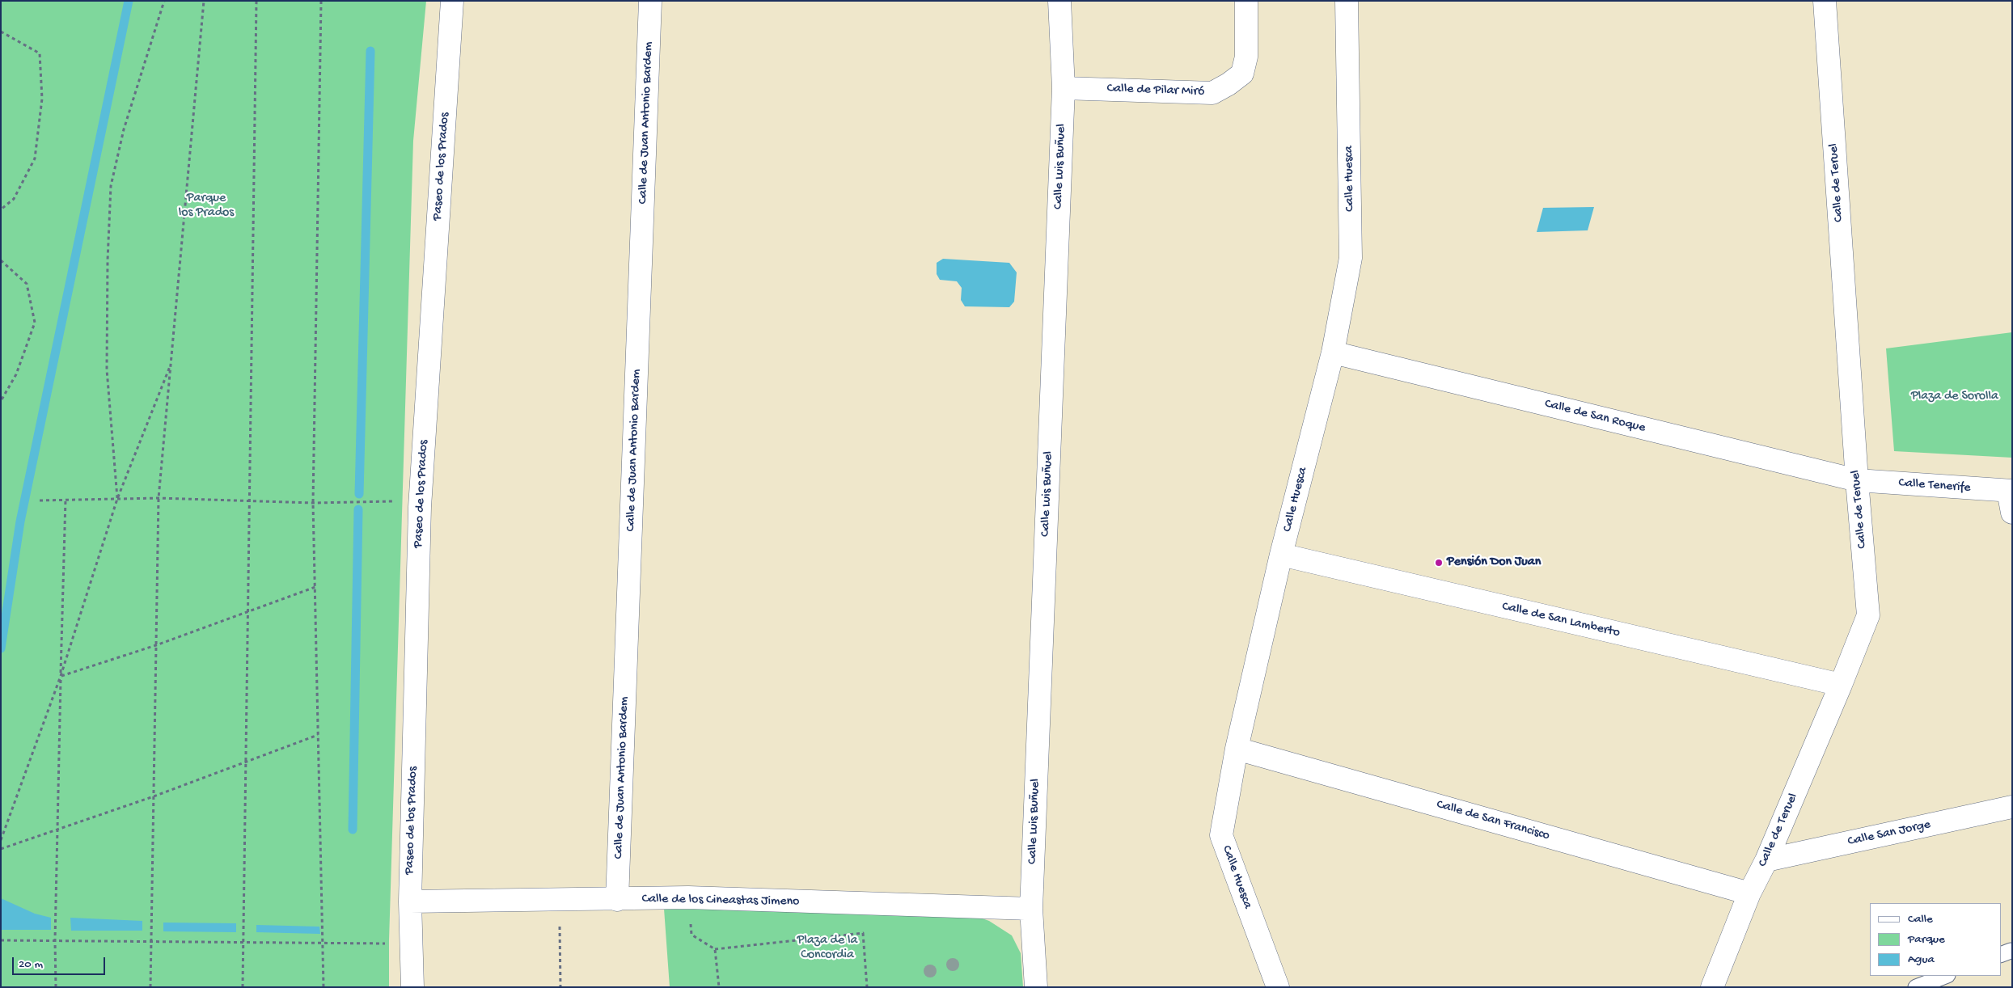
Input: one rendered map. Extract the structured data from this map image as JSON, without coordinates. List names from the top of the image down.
{
  "streets": {
    "street": [
      "Calle de Pilar Miró",
      "Calle de Juan Antonio Bardem",
      "Paseo de los Prados",
      "Calle Luis Buñuel",
      "Calle Huesca",
      "Calle de Teruel",
      "Calle de San Roque",
      "Calle Tenerife",
      "Calle de San Lamberto",
      "Calle de San Francisco",
      "Calle San Jorge",
      "Calle de los Cineastas Jimeno"
    ]
  },
  "crossings": [
    ["Calle de Pilar Miró", "Calle Luis Buñuel"],
    ["Calle de Juan Antonio Bardem", "Calle de los Cineastas Jimeno"],
    ["Paseo de los Prados", "Calle de los Cineastas Jimeno"],
    ["Calle Luis Buñuel", "Calle de los Cineastas Jimeno"],
    ["Calle Huesca", "Calle de San Roque"],
    ["Calle Huesca", "Calle de San Lamberto"],
    ["Calle Huesca", "Calle de San Francisco"],
    ["Calle de Teruel", "Calle de San Roque"],
    ["Calle de Teruel", "Calle Tenerife"],
    ["Calle de Teruel", "Calle de San Lamberto"],
    ["Calle de Teruel", "Calle de San Francisco"],
    ["Calle de Teruel", "Calle San Jorge"],
    ["Calle de San Roque", "Calle Tenerife"]
  ],
  "parks": ["Parque los Prados", "Plaza de Sorolla", "Plaza de la Concordia"],
  "places": ["Pensión Don Juan"],
  "legend": ["Calle", "Parque", "Agua"],
  "scale_bar": "20 m"
}
